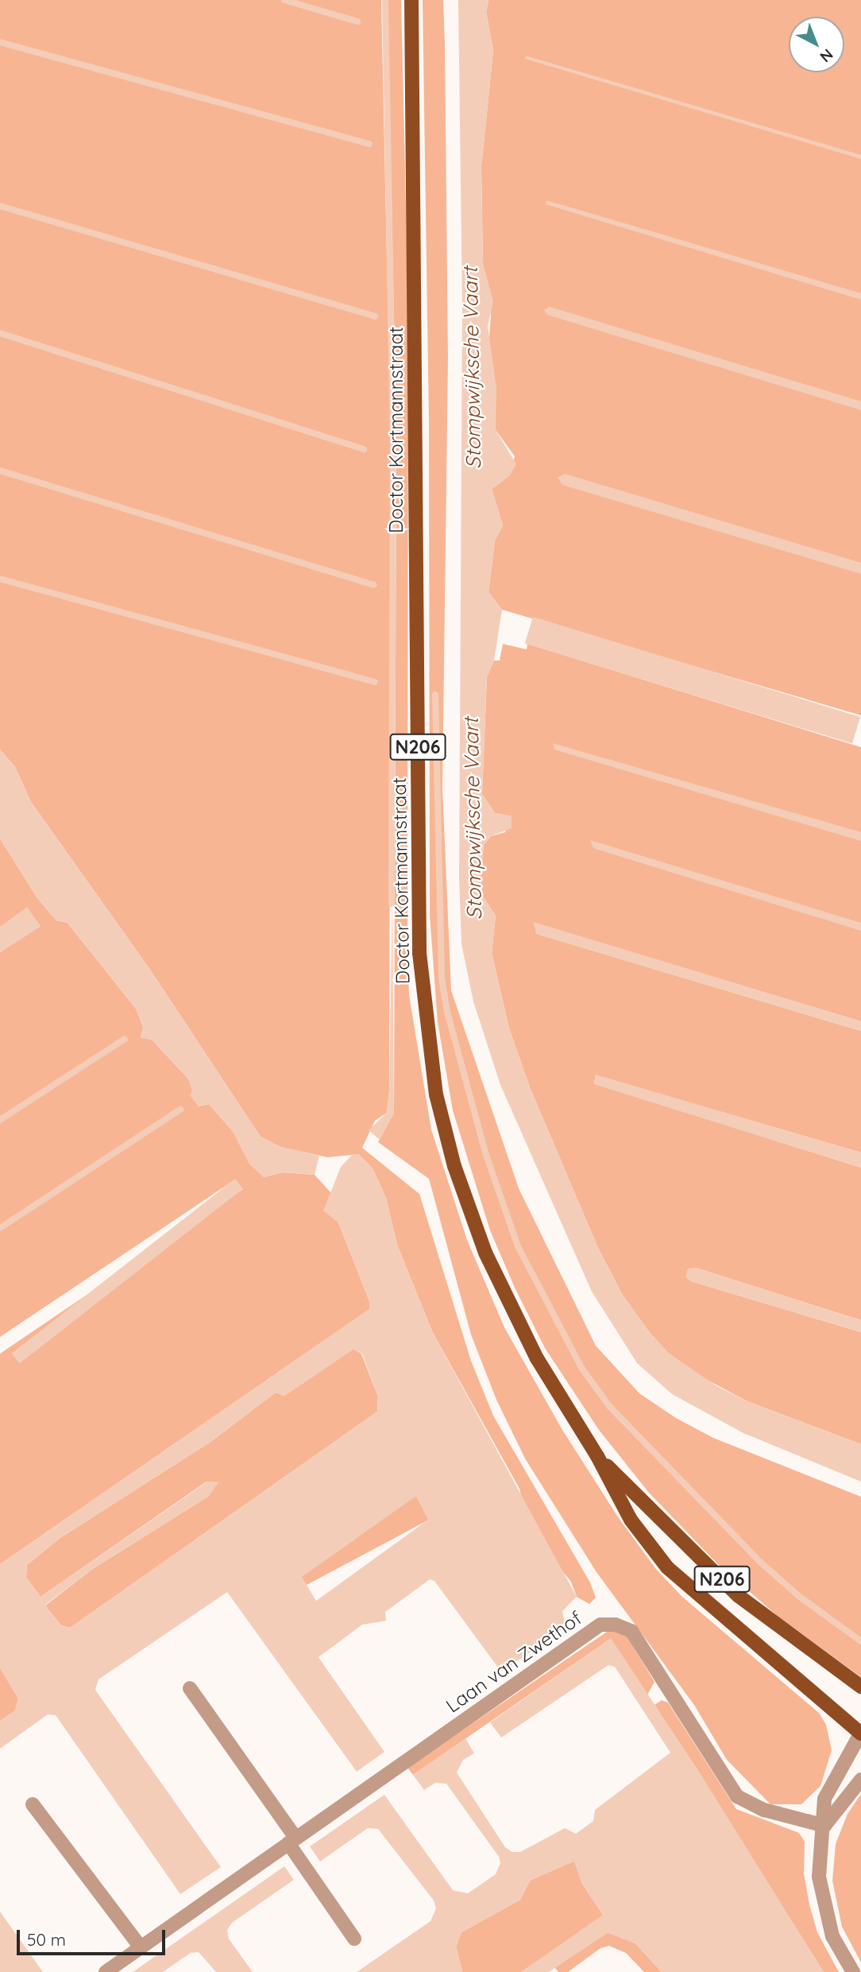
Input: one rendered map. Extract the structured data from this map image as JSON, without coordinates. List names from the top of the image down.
{
  "streets": {
    "main road": ["Doctor Kortmannstraat", "N206"],
    "street": ["Laan van Zwethof"]
  },
  "crossings": [
    ["Doctor Kortmannstraat", "Laan van Zwethof"]
  ],
  "water": ["Stompwijksche Vaart"],
  "scale_bar": "50 m",
  "north": "bottom right"
}
